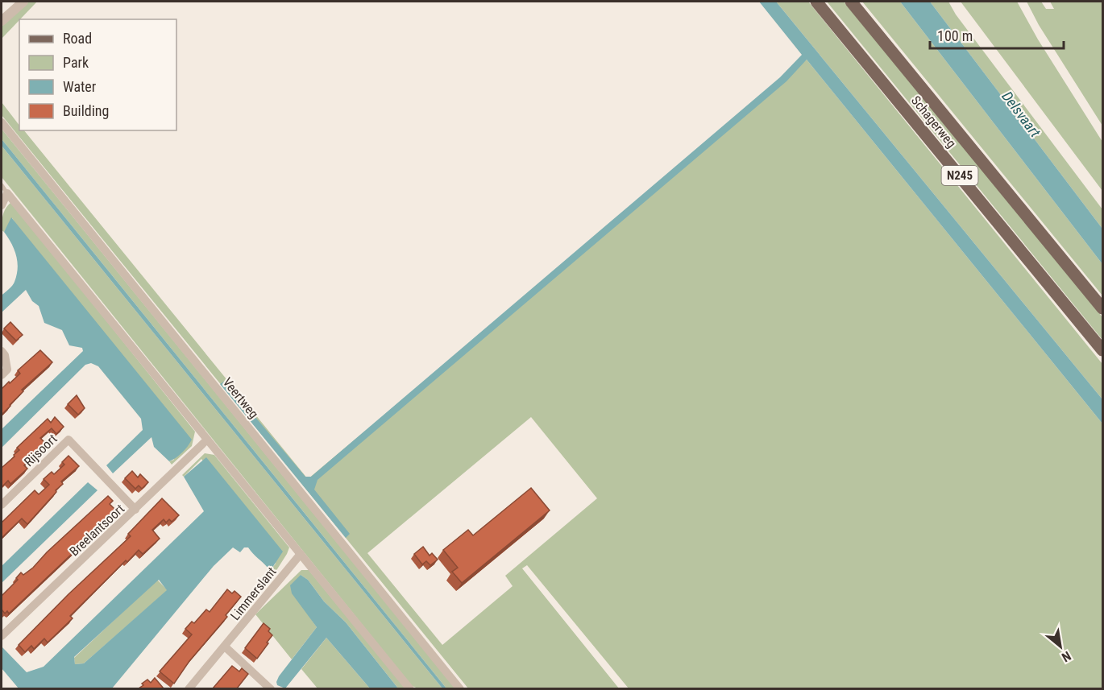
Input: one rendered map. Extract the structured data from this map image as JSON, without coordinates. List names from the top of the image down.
{
  "streets": {
    "main road": ["Schagerweg", "N245"],
    "street": [
      "Veertweg",
      "Rijsoort",
      "Breelantsoort",
      "Limmerslant"
    ]
  },
  "crossings": [
    ["Rijsoort", "Breelantsoort"]
  ],
  "water": ["Delsvaart"],
  "legend": [
    "Road",
    "Park",
    "Water",
    "Building"
  ],
  "scale_bar": "100 m",
  "north": "bottom right"
}
